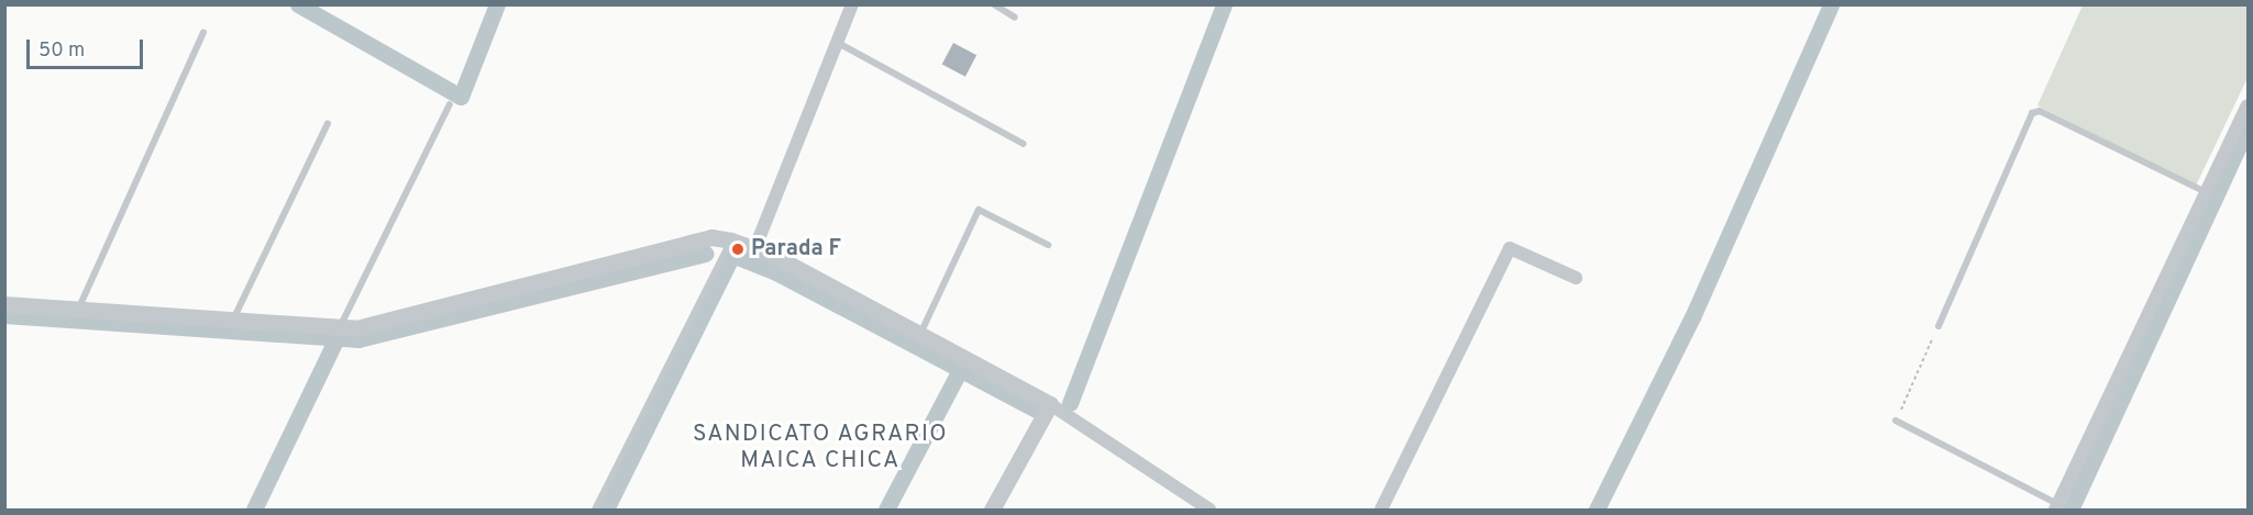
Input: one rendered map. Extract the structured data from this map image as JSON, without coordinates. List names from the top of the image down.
{
  "districts": ["SANDICATO AGRARIO MAICA CHICA"],
  "places": ["Parada F"],
  "scale_bar": "50 m"
}
